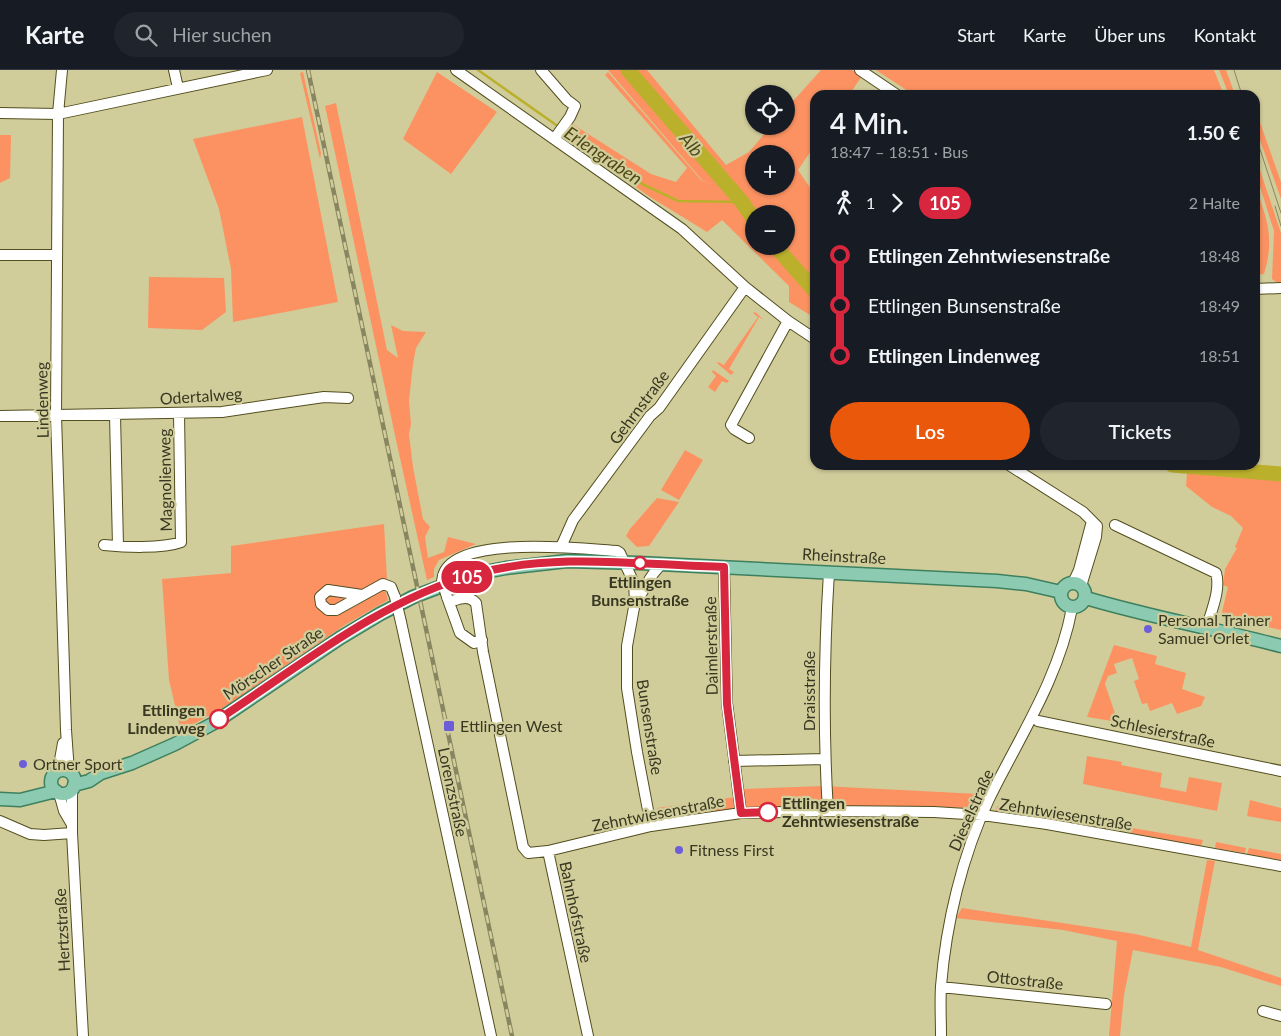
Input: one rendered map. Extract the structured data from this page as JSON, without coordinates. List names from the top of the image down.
{
  "streets": {
    "main road": ["Rheinstraße", "Mörscher Straße"],
    "street": [
      "Odertalweg",
      "Lindenweg",
      "Gehrnstraße",
      "Magnolienweg",
      "Daimlerstraße",
      "Draisstraße",
      "Bunsenstraße",
      "Schlesierstraße",
      "Lorenzstraße",
      "Dieselstraße",
      "Zehntwiesenstraße",
      "Bahnhofstraße",
      "Hertzstraße",
      "Ottostraße"
    ]
  },
  "crossings": [
    ["Odertalweg", "Lindenweg"],
    ["Odertalweg", "Magnolienweg"],
    ["Lindenweg", "Mörscher Straße"],
    ["Lindenweg", "Hertzstraße"],
    ["Gehrnstraße", "Rheinstraße"],
    ["Rheinstraße", "Daimlerstraße"],
    ["Rheinstraße", "Mörscher Straße"],
    ["Rheinstraße", "Draisstraße"],
    ["Rheinstraße", "Bunsenstraße"],
    ["Rheinstraße", "Dieselstraße"],
    ["Rheinstraße", "Bahnhofstraße"],
    ["Daimlerstraße", "Zehntwiesenstraße"],
    ["Mörscher Straße", "Hertzstraße"],
    ["Draisstraße", "Zehntwiesenstraße"],
    ["Bunsenstraße", "Zehntwiesenstraße"],
    ["Dieselstraße", "Zehntwiesenstraße"],
    ["Dieselstraße", "Ottostraße"],
    ["Zehntwiesenstraße", "Bahnhofstraße"]
  ],
  "water": ["Alb", "Erlengraben"],
  "places": {
    "other": [
      "Ettlingen Bunsenstraße",
      "Personal Trainer Samuel Orlet",
      "Ettlingen Lindenweg",
      "Ortner Sport",
      "Ettlingen Zehntwiesenstraße",
      "Fitness First"
    ],
    "transit": ["Ettlingen West"]
  },
  "lines": ["bus line 105"],
  "page": {
    "header": "Karte",
    "search": "Hier suchen",
    "nav": [
      "Start",
      "Karte",
      "Über uns",
      "Kontakt"
    ],
    "on_map": "105",
    "map_buttons": ["+", "−"],
    "heading": ["4 Min.", "18:47 – 18:51 · Bus", "1.50 €"],
    "legs": ["1", "105", "2 Halte"],
    "list": [
      {
        "name": "Ettlingen Zehntwiesenstraße",
        "value": "18:48"
      },
      {
        "name": "Ettlingen Bunsenstraße",
        "value": "18:49"
      },
      {
        "name": "Ettlingen Lindenweg",
        "value": "18:51"
      }
    ],
    "buttons": ["Los", "Tickets"]
  }
}
